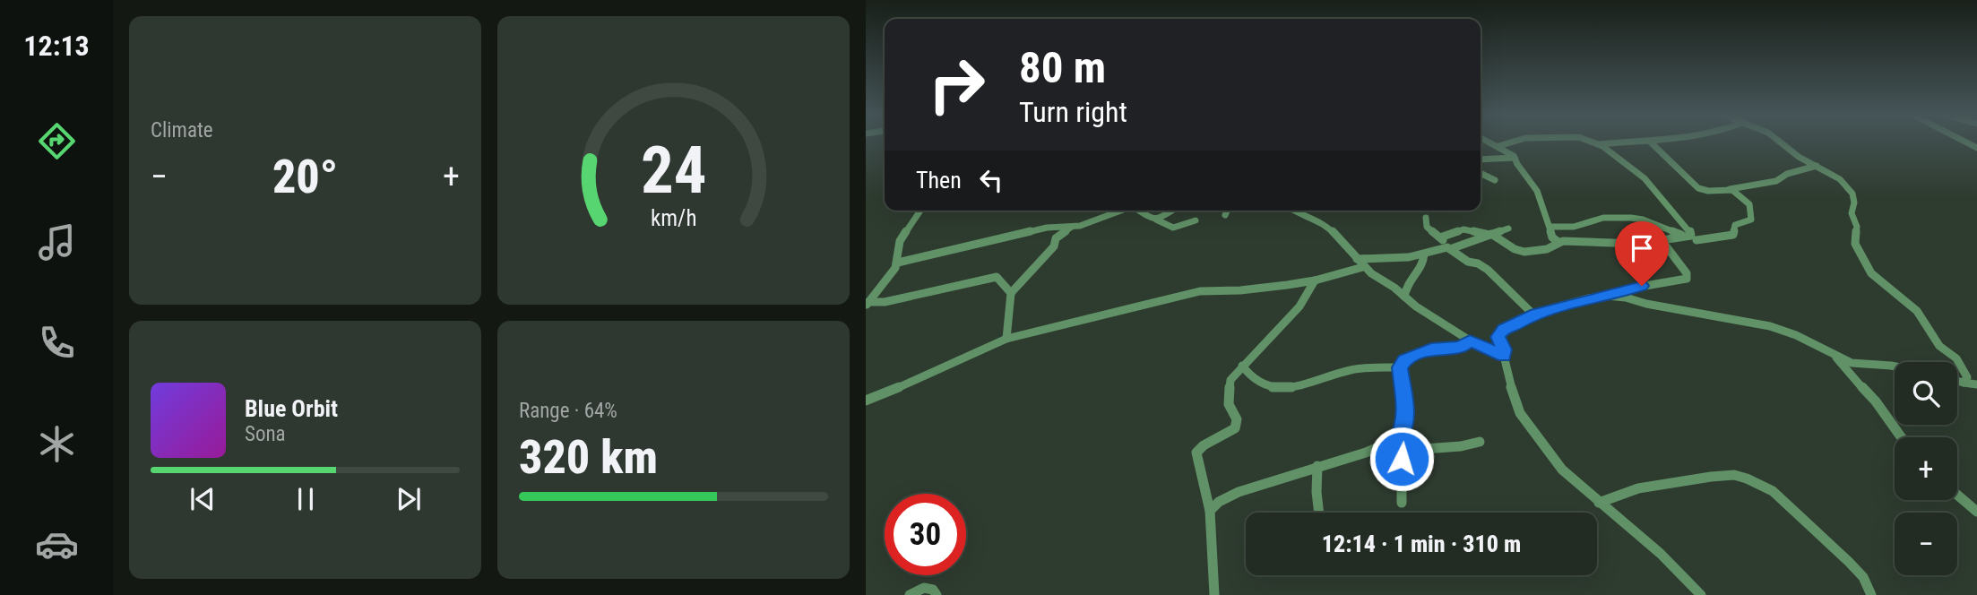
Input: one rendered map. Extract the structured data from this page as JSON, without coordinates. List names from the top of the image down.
{
  "page": {
    "tabs": "12:13",
    "tile": [
      "Climate",
      ["Range · 64%", "320 km"]
    ],
    "turn": ["80 m", "Turn right"],
    "then": "Then",
    "heat": ["−", "20°", "+"],
    "map_buttons": ["+", "−"],
    "song": ["Blue Orbit", "Sona"],
    "limit": "30",
    "trip": "12:14 · 1 min · 310 m",
    "gauge": ["24", "km/h"]
  }
}
